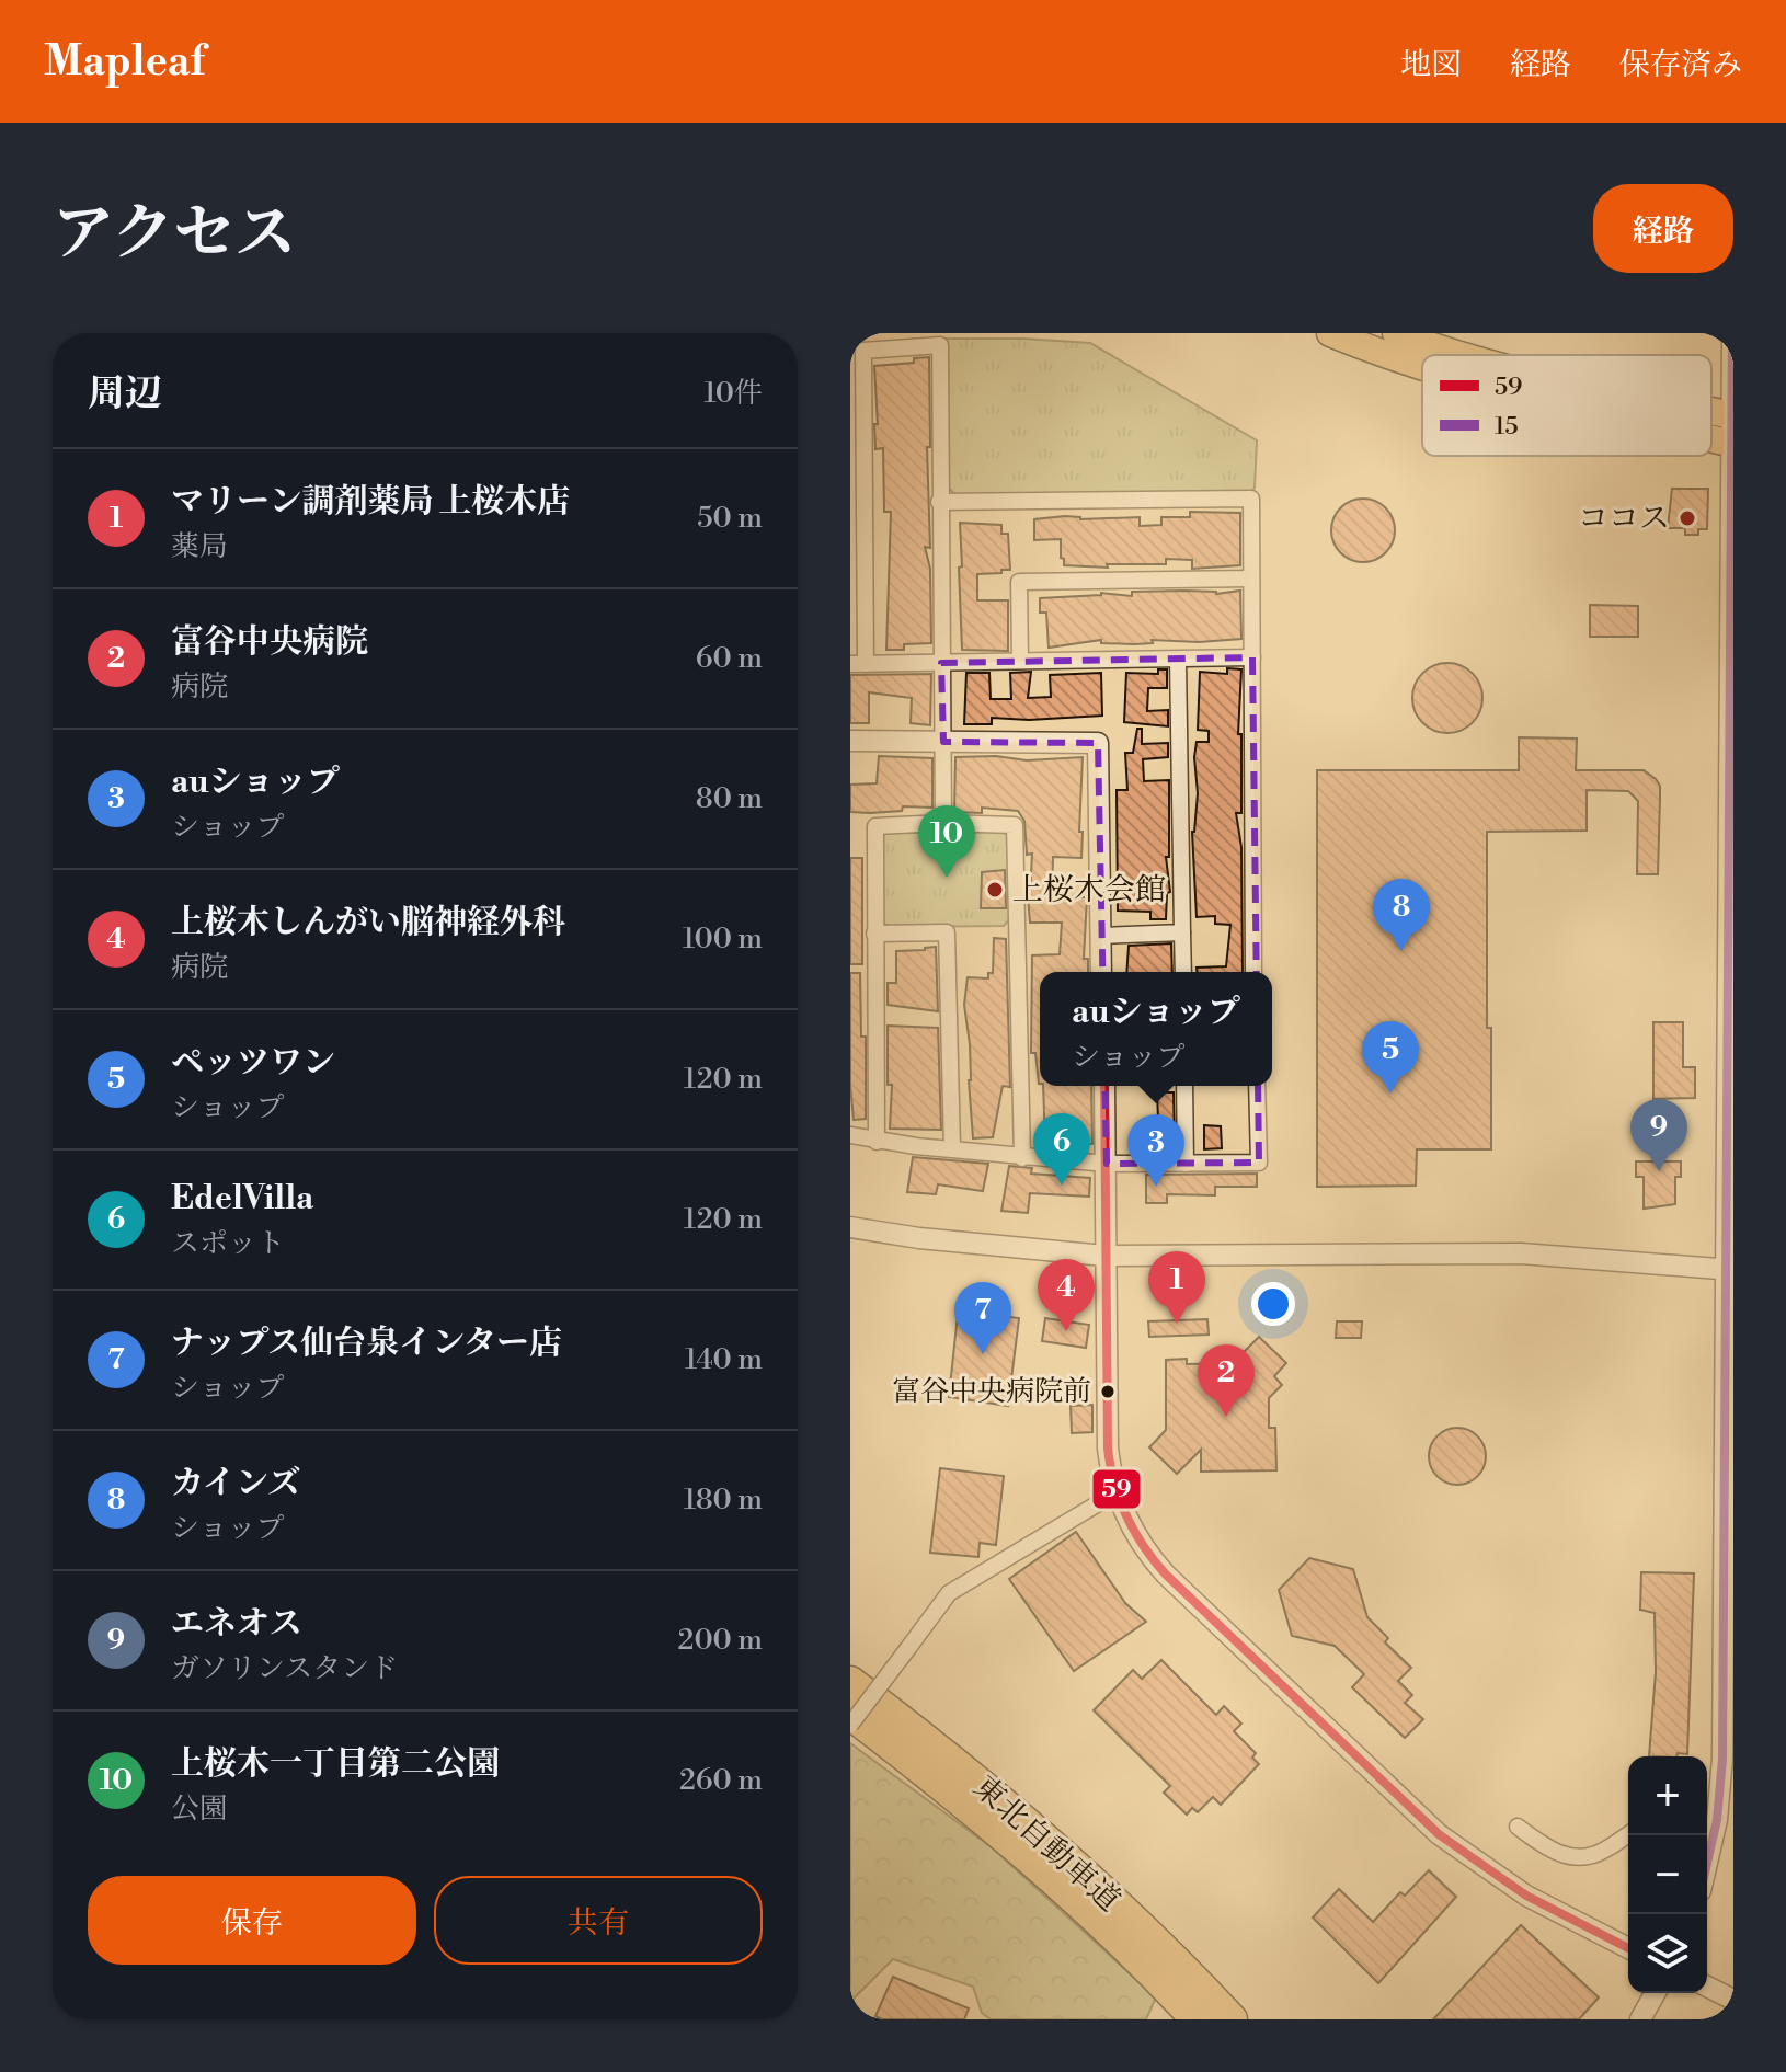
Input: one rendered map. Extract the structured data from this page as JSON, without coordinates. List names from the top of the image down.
{
  "streets": {
    "highway": ["東北自動車道"]
  },
  "places": ["ココス", "上桜木会館", "富谷中央病院前"],
  "lines": ["transit line 15", "transit line 59"],
  "legend": ["59", "15"],
  "page": {
    "header": "Mapleaf",
    "nav": ["地図", "経路", "保存済み"],
    "title": "アクセス",
    "buttons": [
      "経路",
      ["保存", "共有"]
    ],
    "heading": ["周辺", "10件"],
    "list": [
      {
        "mark": "1",
        "name": "マリーン調剤薬局 上桜木店",
        "note": "薬局",
        "value": "50 m"
      },
      {
        "mark": "2",
        "name": "富谷中央病院",
        "note": "病院",
        "value": "60 m"
      },
      {
        "mark": "3",
        "name": "auショップ",
        "note": "ショップ",
        "value": "80 m"
      },
      {
        "mark": "4",
        "name": "上桜木しんがい脳神経外科",
        "note": "病院",
        "value": "100 m"
      },
      {
        "mark": "5",
        "name": "ペッツワン",
        "note": "ショップ",
        "value": "120 m"
      },
      {
        "mark": "6",
        "name": "EdelVilla",
        "note": "スポット",
        "value": "120 m"
      },
      {
        "mark": "7",
        "name": "ナップス仙台泉インター店",
        "note": "ショップ",
        "value": "140 m"
      },
      {
        "mark": "8",
        "name": "カインズ",
        "note": "ショップ",
        "value": "180 m"
      },
      {
        "mark": "9",
        "name": "エネオス",
        "note": "ガソリンスタンド",
        "value": "200 m"
      },
      {
        "mark": "10",
        "name": "上桜木一丁目第二公園",
        "note": "公園",
        "value": "260 m"
      }
    ],
    "pins": [
      "10",
      "8",
      "5",
      "9",
      "6",
      "3",
      "1",
      "4",
      "7",
      "2"
    ],
    "popup": ["auショップ", "ショップ"],
    "map_buttons": ["+", "−"]
  }
}
